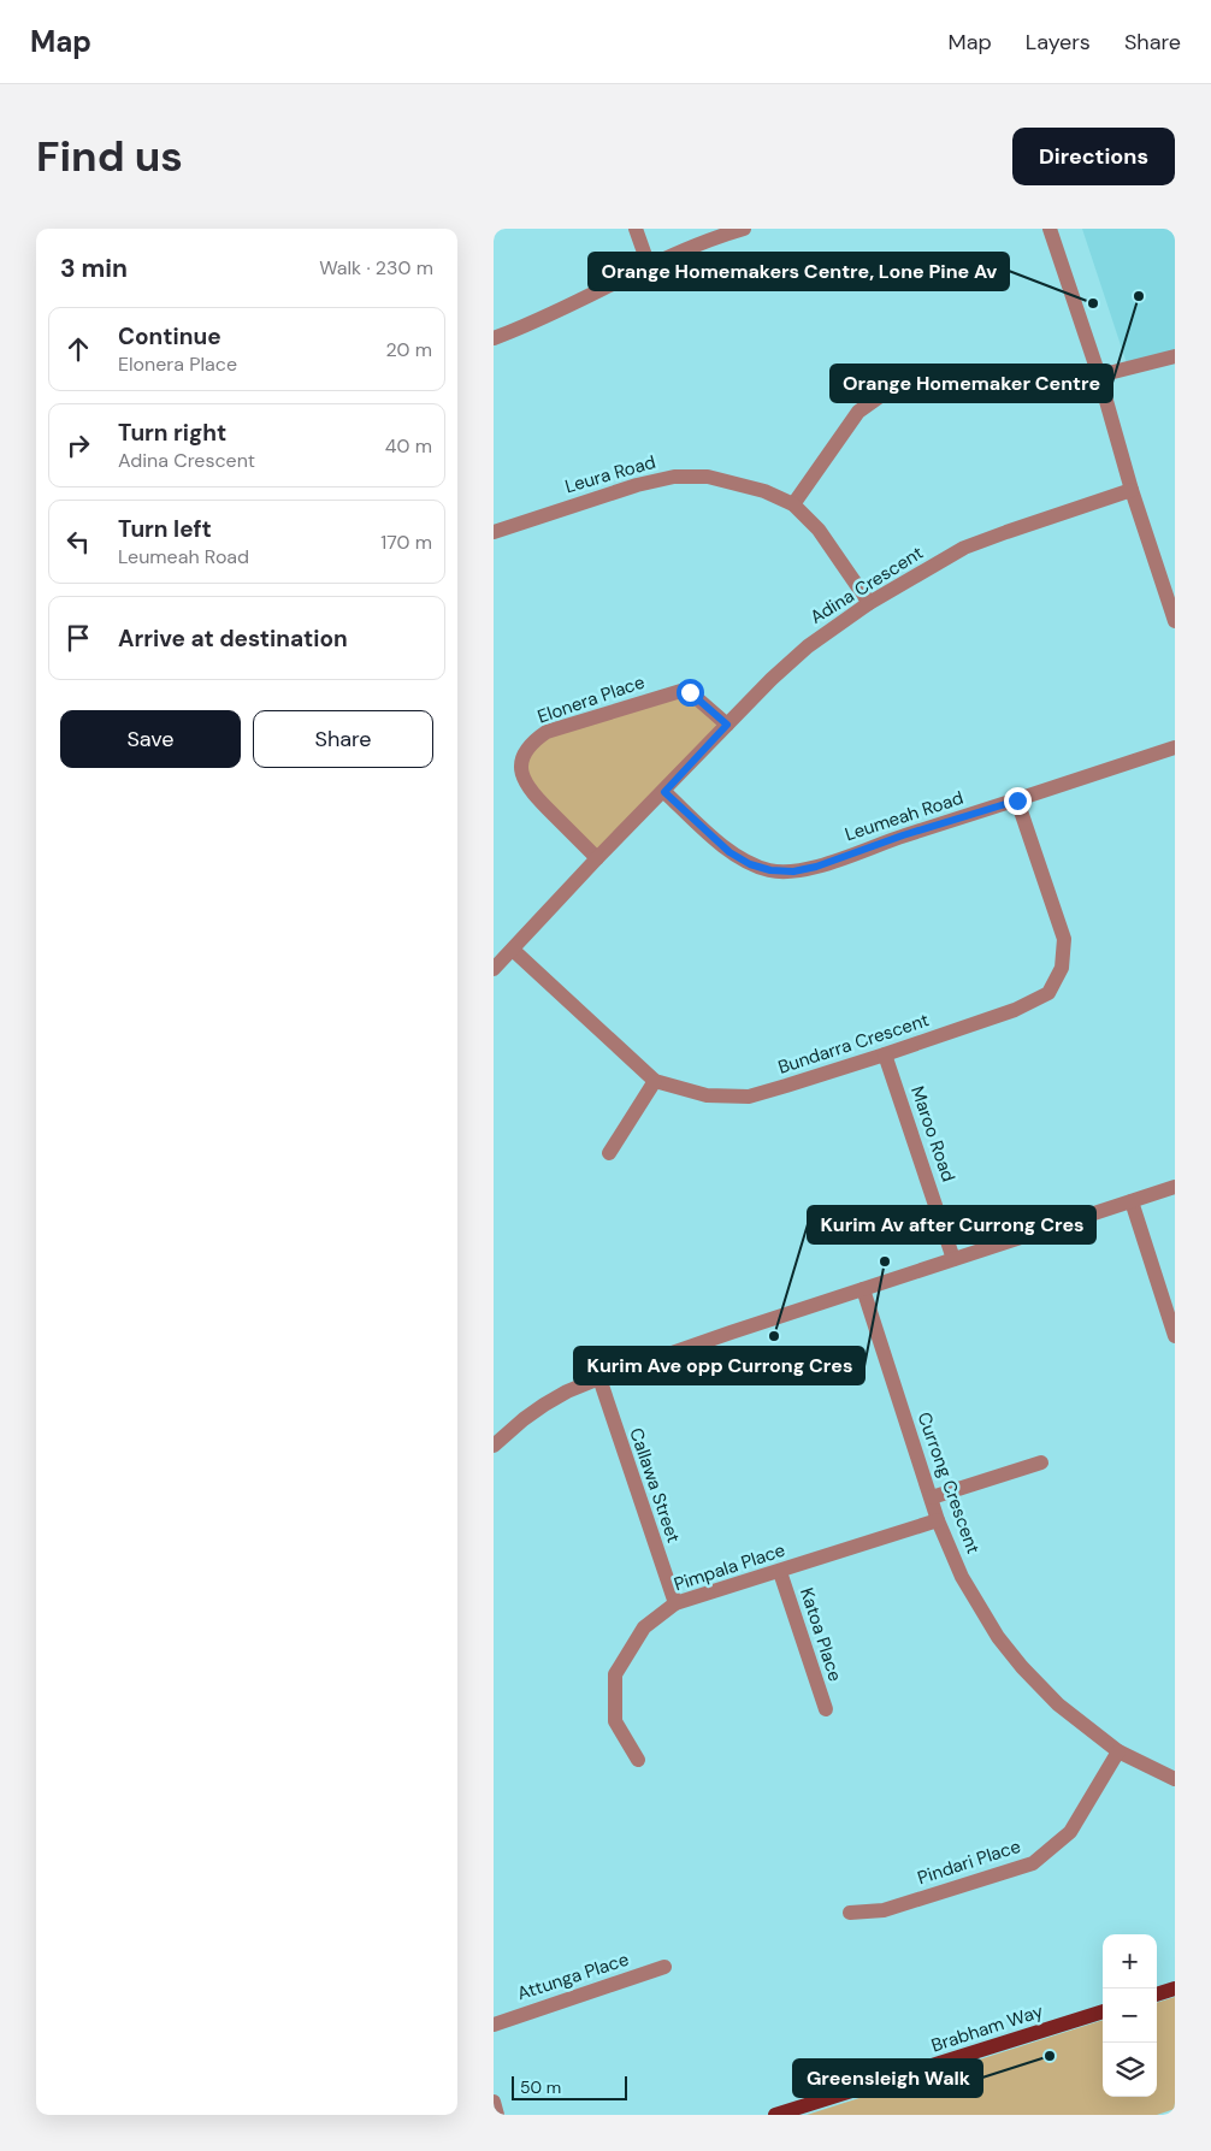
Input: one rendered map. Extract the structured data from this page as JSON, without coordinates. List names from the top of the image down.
{
  "streets": {
    "main road": ["Brabham Way"],
    "street": [
      "Leura Road",
      "Adina Crescent",
      "Elonera Place",
      "Leumeah Road",
      "Bundarra Crescent",
      "Maroo Road",
      "Currong Crescent",
      "Callawa Street",
      "Pimpala Place",
      "Katoa Place",
      "Pindari Place",
      "Attunga Place"
    ]
  },
  "crossings": [
    ["Leura Road", "Adina Crescent"],
    ["Adina Crescent", "Elonera Place"],
    ["Adina Crescent", "Leumeah Road"],
    ["Adina Crescent", "Bundarra Crescent"],
    ["Leumeah Road", "Bundarra Crescent"],
    ["Bundarra Crescent", "Maroo Road"],
    ["Currong Crescent", "Pimpala Place"],
    ["Currong Crescent", "Pindari Place"],
    ["Callawa Street", "Pimpala Place"],
    ["Pimpala Place", "Katoa Place"]
  ],
  "places": [
    "Orange Homemaker Centre",
    "Orange Homemakers Centre, Lone Pine Av",
    "Kurim Ave opp Currong Cres",
    "Kurim Av after Currong Cres",
    "Greensleigh Walk"
  ],
  "scale_bar": "50 m",
  "page": {
    "header": "Map",
    "nav": ["Map", "Layers", "Share"],
    "buttons": [
      "Directions",
      ["Save", "Share"]
    ],
    "title": "Find us",
    "heading": ["3 min", "Walk · 230 m"],
    "list": [
      ["Continue", "Elonera Place", "20 m"],
      ["Turn right", "Adina Crescent", "40 m"],
      ["Turn left", "Leumeah Road", "170 m"],
      "Arrive at destination"
    ],
    "map_buttons": ["+", "−"],
    "scale": "50 m"
  }
}
